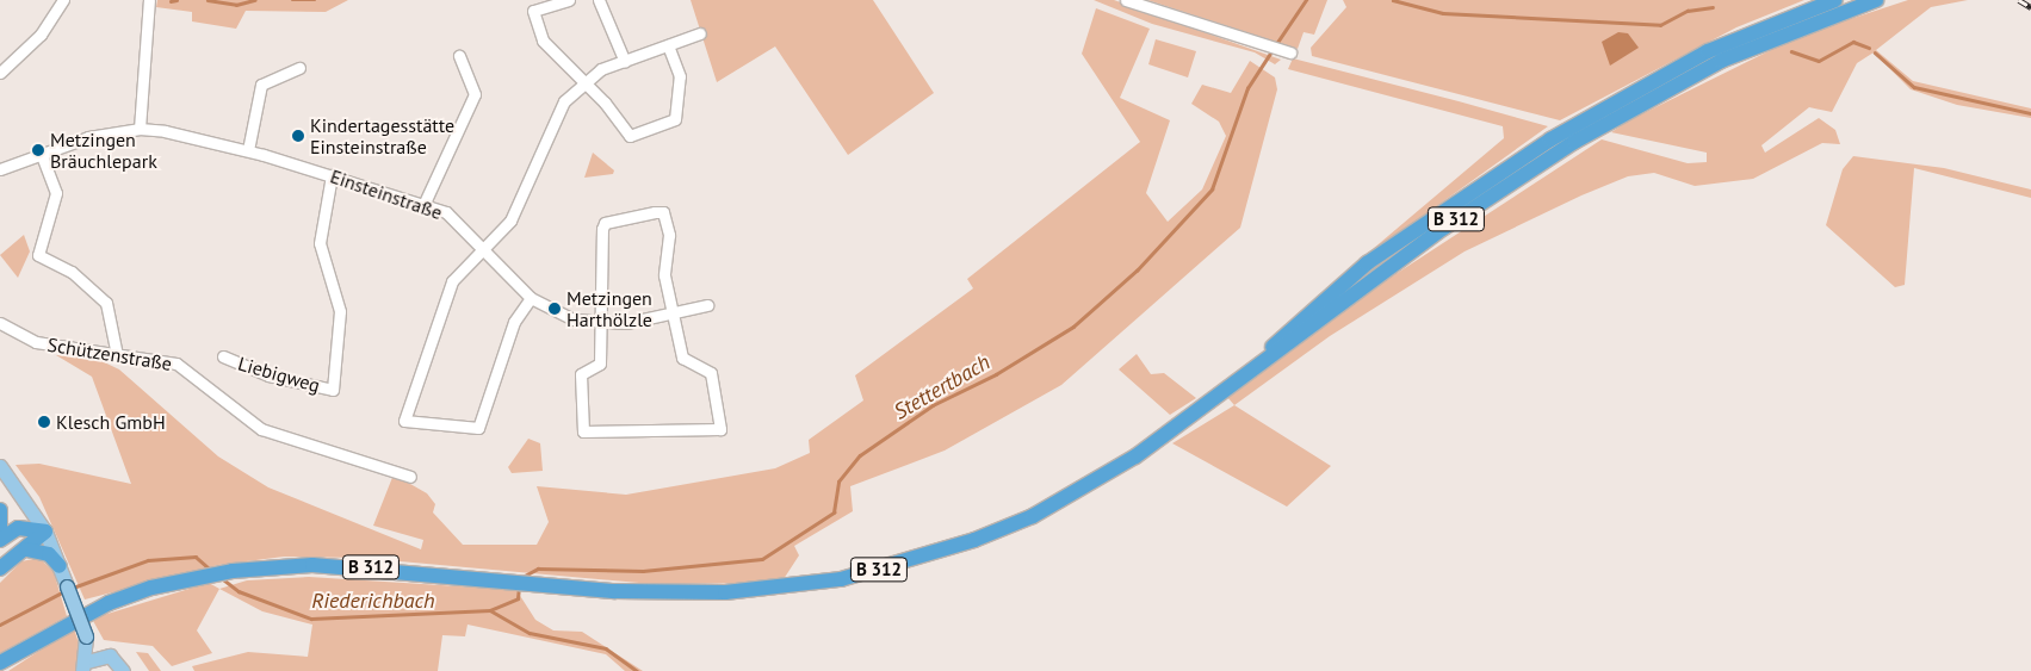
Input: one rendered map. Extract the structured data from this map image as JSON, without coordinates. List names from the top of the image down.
{
  "streets": {
    "highway": ["B 312"],
    "street": ["Einsteinstraße", "Schützenstraße", "Liebigweg"]
  },
  "crossings": [
    ["Einsteinstraße", "Liebigweg"]
  ],
  "water": ["Stettertbach", "Riederichbach"],
  "places": [
    "Kindertagesstätte Einsteinstraße",
    "Metzingen Bräuchlepark",
    "Metzingen Harthölzle",
    "Klesch GmbH"
  ]
}
